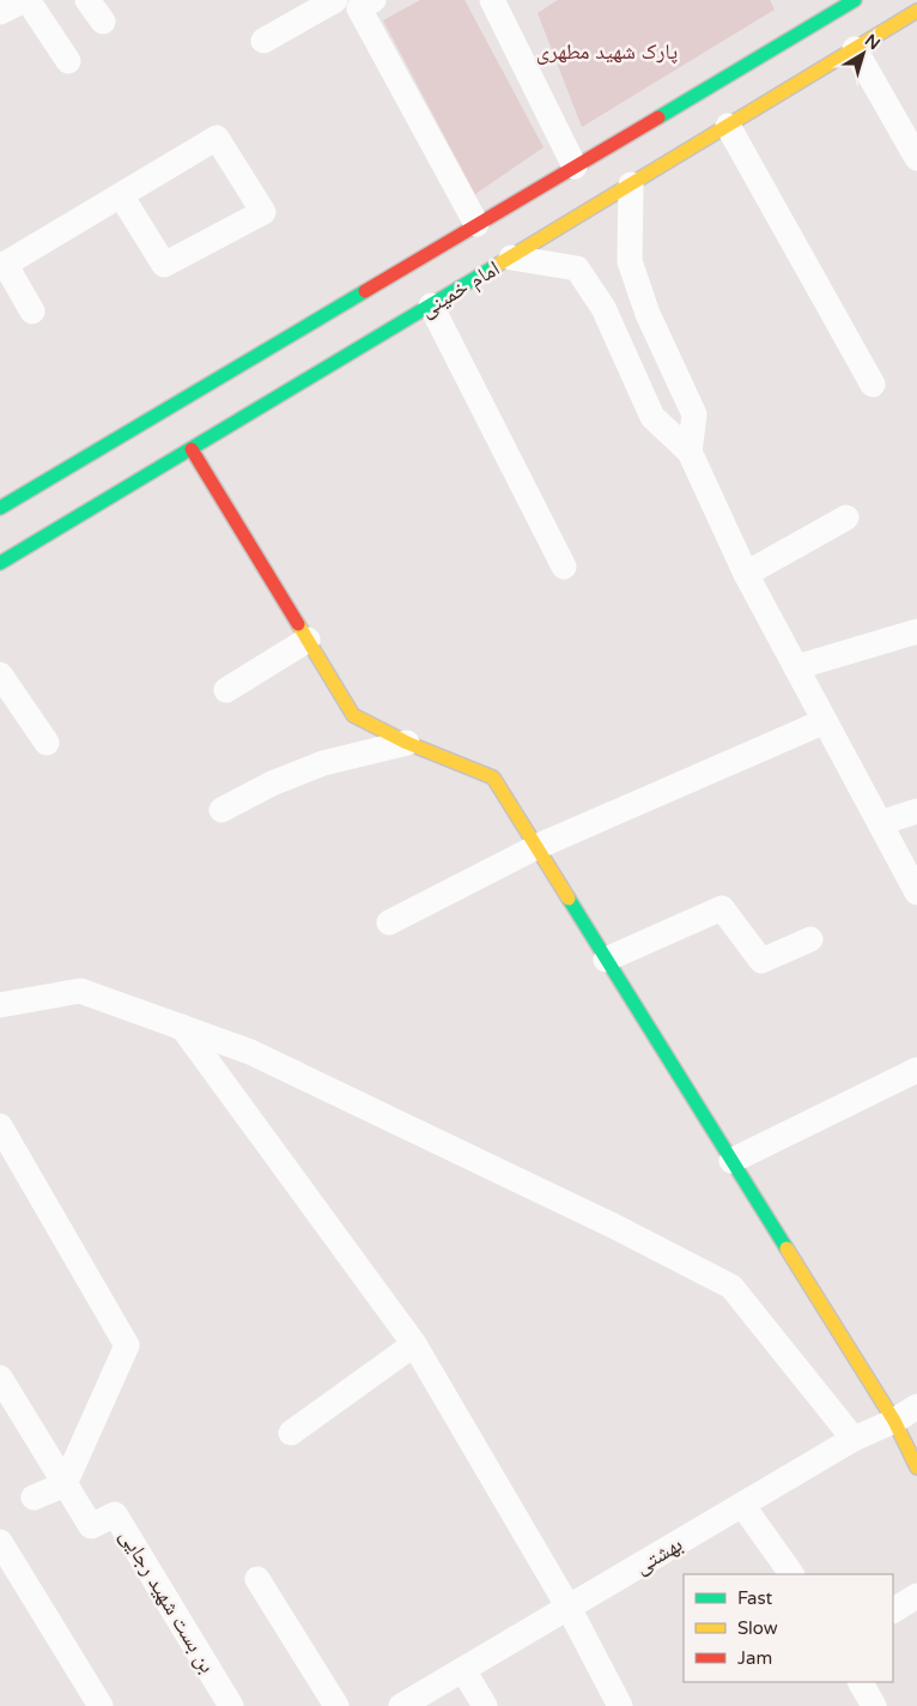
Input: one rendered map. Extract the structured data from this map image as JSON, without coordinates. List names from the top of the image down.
{
  "streets": {
    "main road": ["امام خمینی"],
    "street": ["بهشتی", "بن بست شهید رجایی"]
  },
  "parks": ["پارک شهید مطهری"],
  "legend": ["Fast", "Slow", "Jam"],
  "north": "top right"
}
